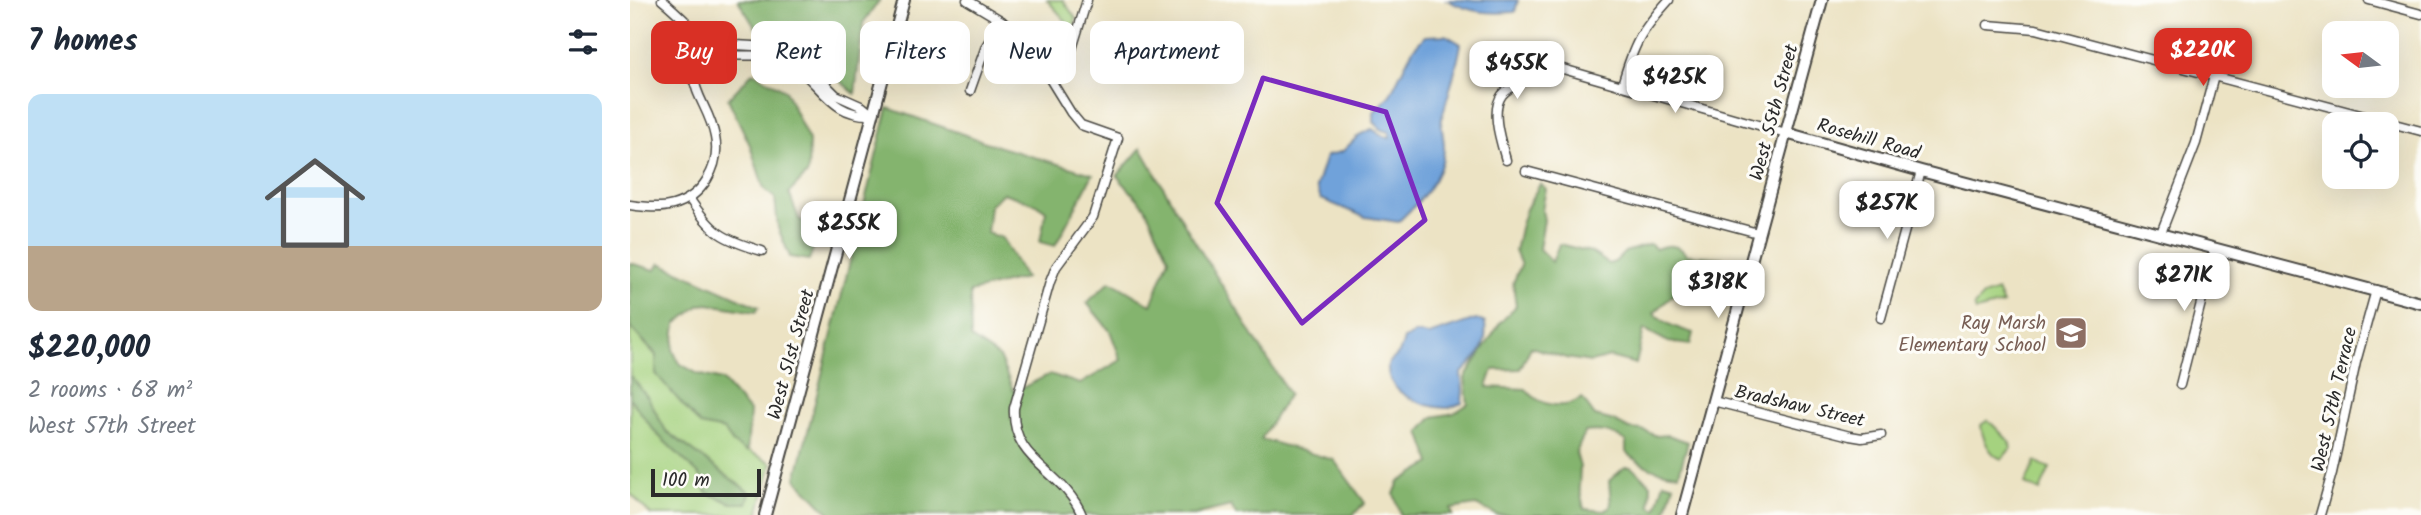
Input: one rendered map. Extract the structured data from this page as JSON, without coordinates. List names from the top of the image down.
{
  "streets": {
    "street": [
      "West 55th Street",
      "Rosehill Road",
      "West 51st Street",
      "West 57th Terrace",
      "Bradshaw Street"
    ]
  },
  "crossings": [
    ["West 55th Street", "Rosehill Road"],
    ["West 55th Street", "Bradshaw Street"],
    ["Rosehill Road", "West 57th Terrace"]
  ],
  "places": {
    "school or university": ["Ray Marsh Elementary School"]
  },
  "scale_bar": "100 m",
  "north": "left",
  "page": {
    "heading": "7 homes",
    "chip": [
      "Buy",
      "Rent",
      "Filters",
      "New",
      "Apartment"
    ],
    "price": [
      "$220K",
      "$455K",
      "$425K",
      "$257K",
      "$255K",
      "$271K",
      "$318K"
    ],
    "list": [
      {
        "name": "$220,000",
        "note": "2 rooms · 68 m² · West 57th Street"
      }
    ],
    "scale": "100 m"
  }
}
